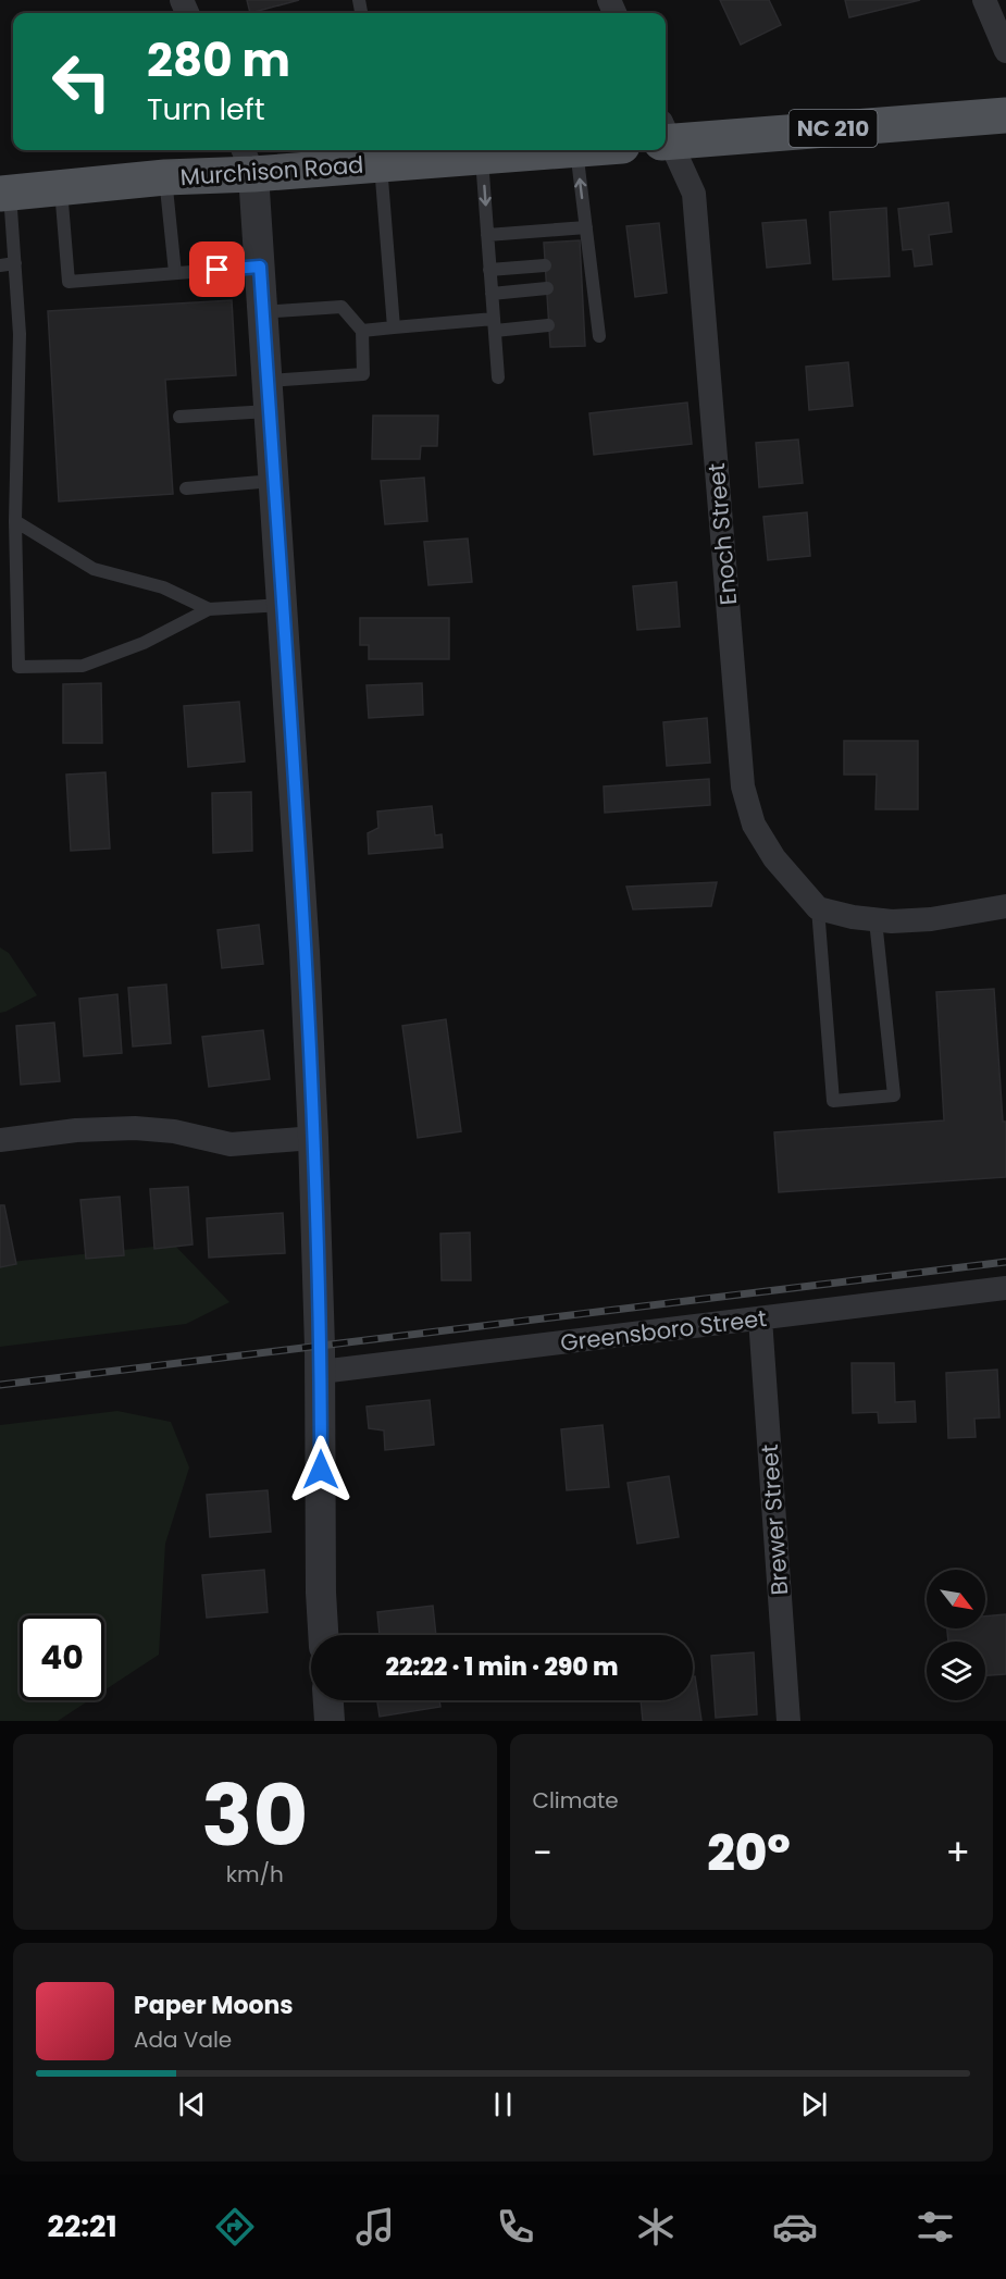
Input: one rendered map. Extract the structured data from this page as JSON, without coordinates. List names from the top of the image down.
{
  "streets": {
    "main road": ["NC 210", "Murchison Road"],
    "street": ["Enoch Street", "Greensboro Street", "Brewer Street"]
  },
  "crossings": [
    ["Greensboro Street", "Brewer Street"]
  ],
  "north": "bottom right",
  "page": {
    "turn": ["280 m", "Turn left"],
    "limit": "40",
    "trip": "22:22 · 1 min · 290 m",
    "tile": [
      ["30", "km/h"],
      "Climate"
    ],
    "heat": ["−", "20°", "+"],
    "song": ["Paper Moons", "Ada Vale"],
    "tabs": "22:21"
  }
}
